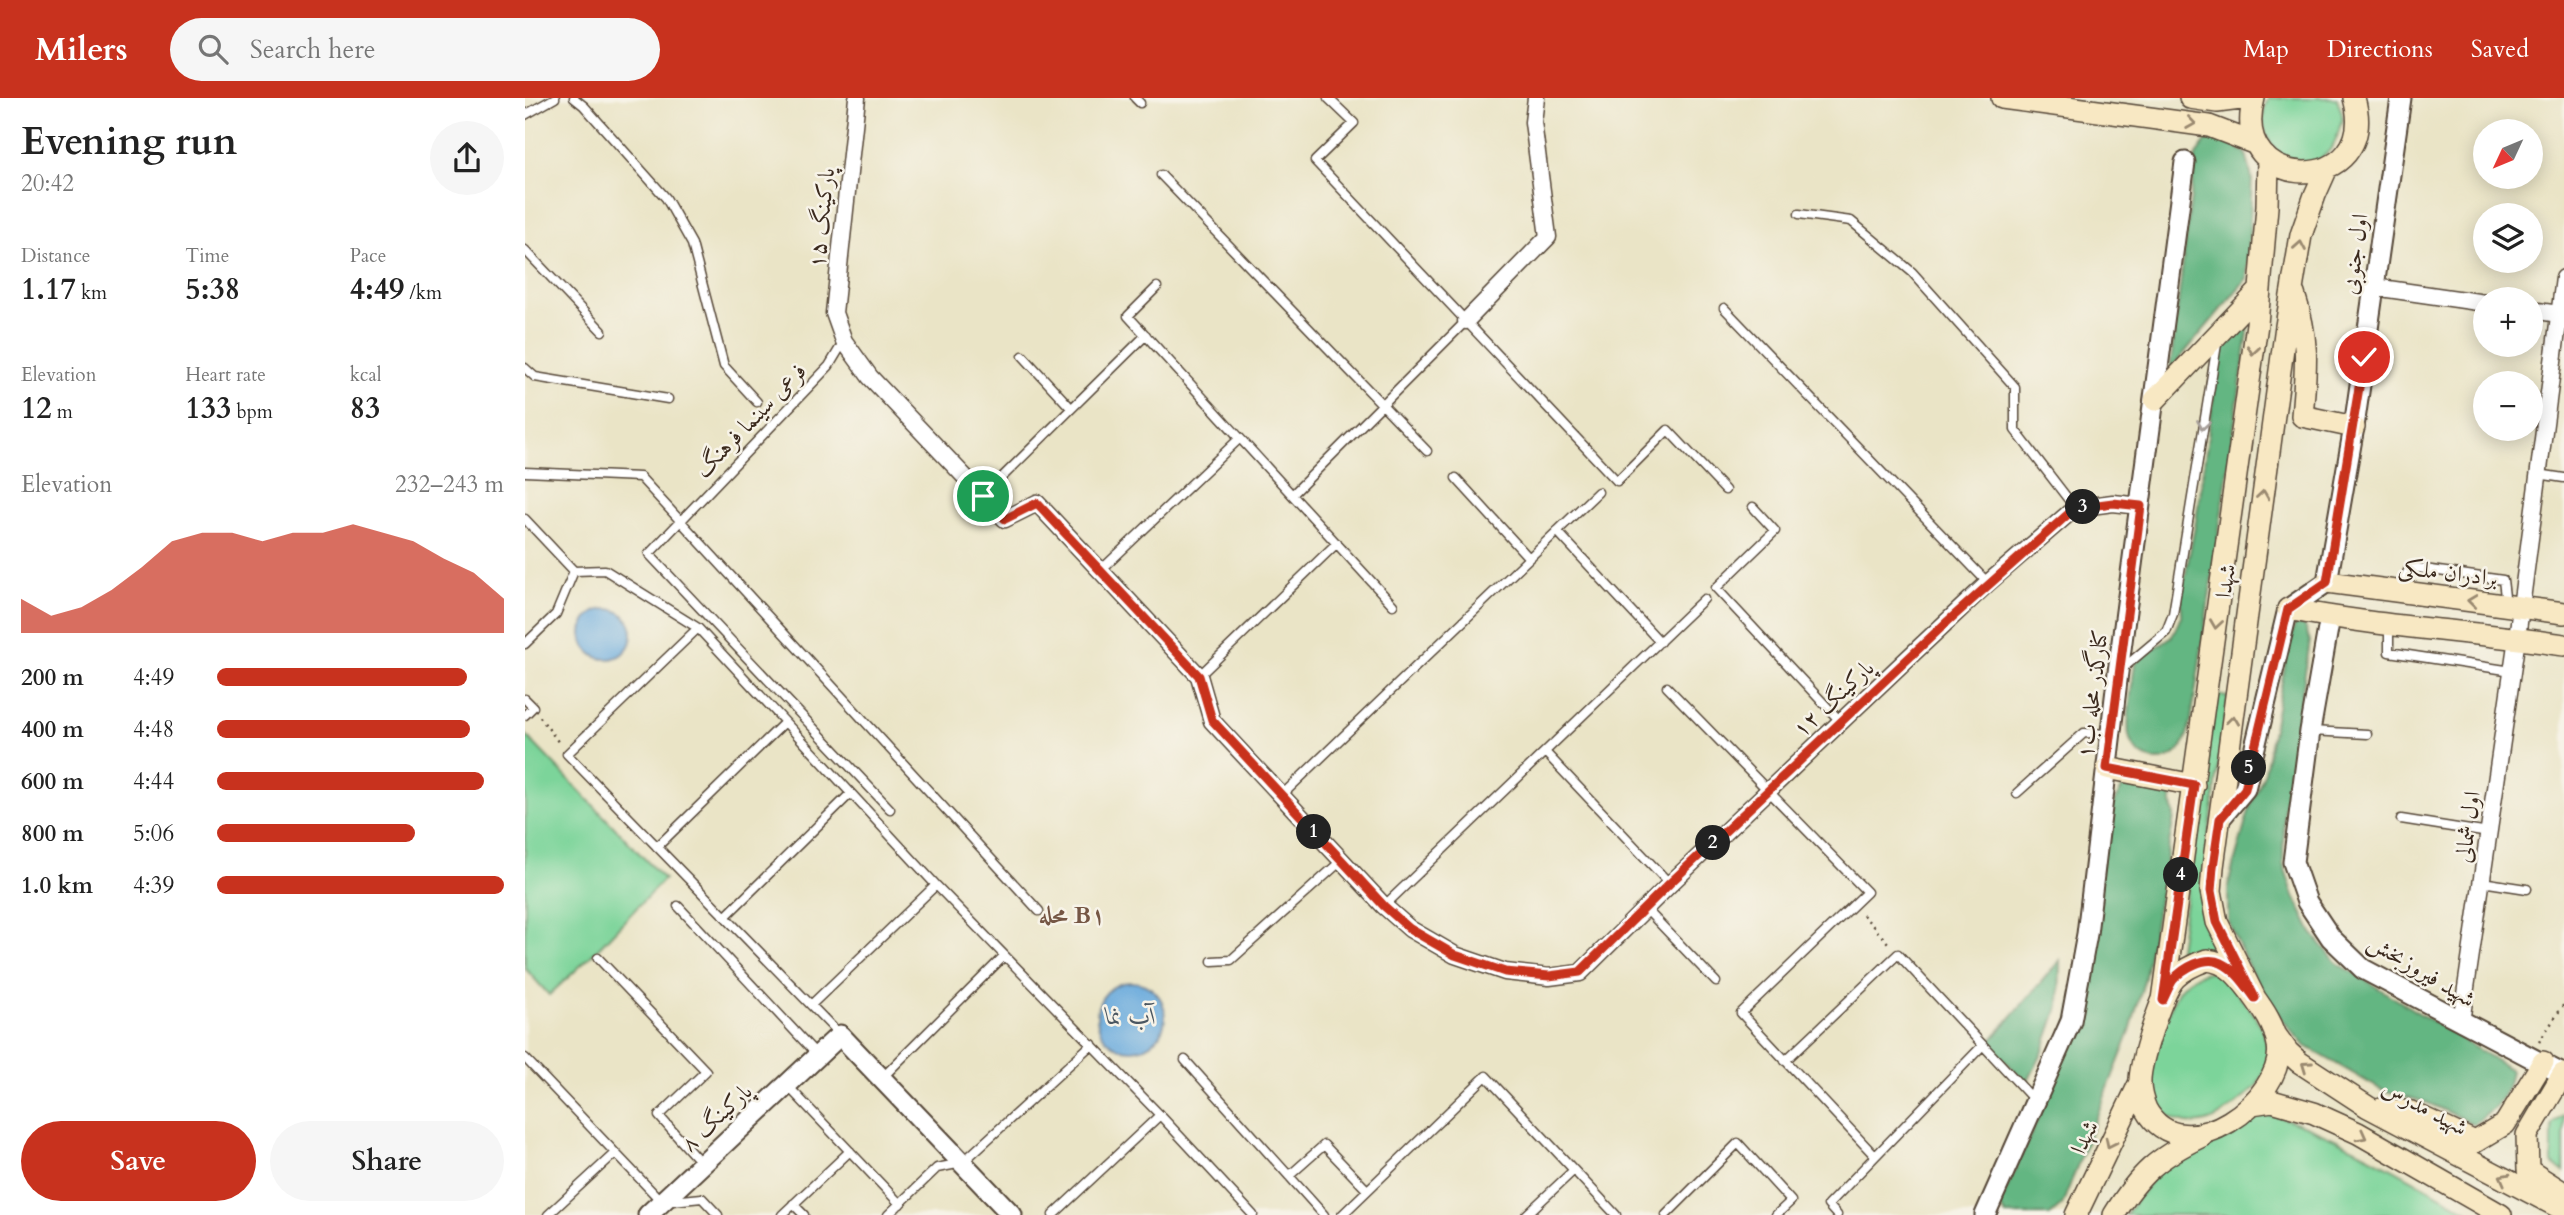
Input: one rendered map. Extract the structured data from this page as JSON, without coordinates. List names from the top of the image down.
{
  "streets": {
    "main road": ["برادران ملکی", "شهدا", "شهید مدرس"],
    "street": [
      "پارکینگ ۱۵",
      "اول جنوبی",
      "کنارگذر محله ب۱",
      "پارکینگ ۱۲",
      "اول شمالی",
      "شهید فیروزبخش",
      "پارکینگ ۸"
    ],
    "lane": ["فرعی سینما فرهنگ"]
  },
  "crossings": [
    ["پارکینگ ۱۵", "فرعی سینما فرهنگ"],
    ["اول جنوبی", "برادران ملکی"],
    ["برادران ملکی", "اول شمالی"],
    ["شهدا", "شهید مدرس"],
    ["اول شمالی", "شهید فیروزبخش"]
  ],
  "districts": ["محله B۱"],
  "water": ["آب نما"],
  "north": "bottom left",
  "page": {
    "header": "Milers",
    "search": "Search here",
    "nav": ["Map", "Directions", "Saved"],
    "heading": ["Evening run", "20:42"],
    "map_buttons": ["+", "−"],
    "stats": [
      ["Distance", "1.17 km"],
      ["Time", "5:38"],
      ["Pace", "4:49 /km"],
      ["Elevation", "12 m"],
      ["Heart rate", "133 bpm"],
      ["kcal", "83"]
    ],
    "chart": ["Elevation", "232–243 m"],
    "pins": [
      "3",
      "5",
      "1",
      "2",
      "4"
    ],
    "list": [
      {
        "name": "200 m",
        "note": "4:49"
      },
      {
        "name": "400 m",
        "note": "4:48"
      },
      {
        "name": "600 m",
        "note": "4:44"
      },
      {
        "name": "800 m",
        "note": "5:06"
      },
      {
        "name": "1.0 km",
        "note": "4:39"
      }
    ],
    "buttons": ["Save", "Share"]
  }
}
